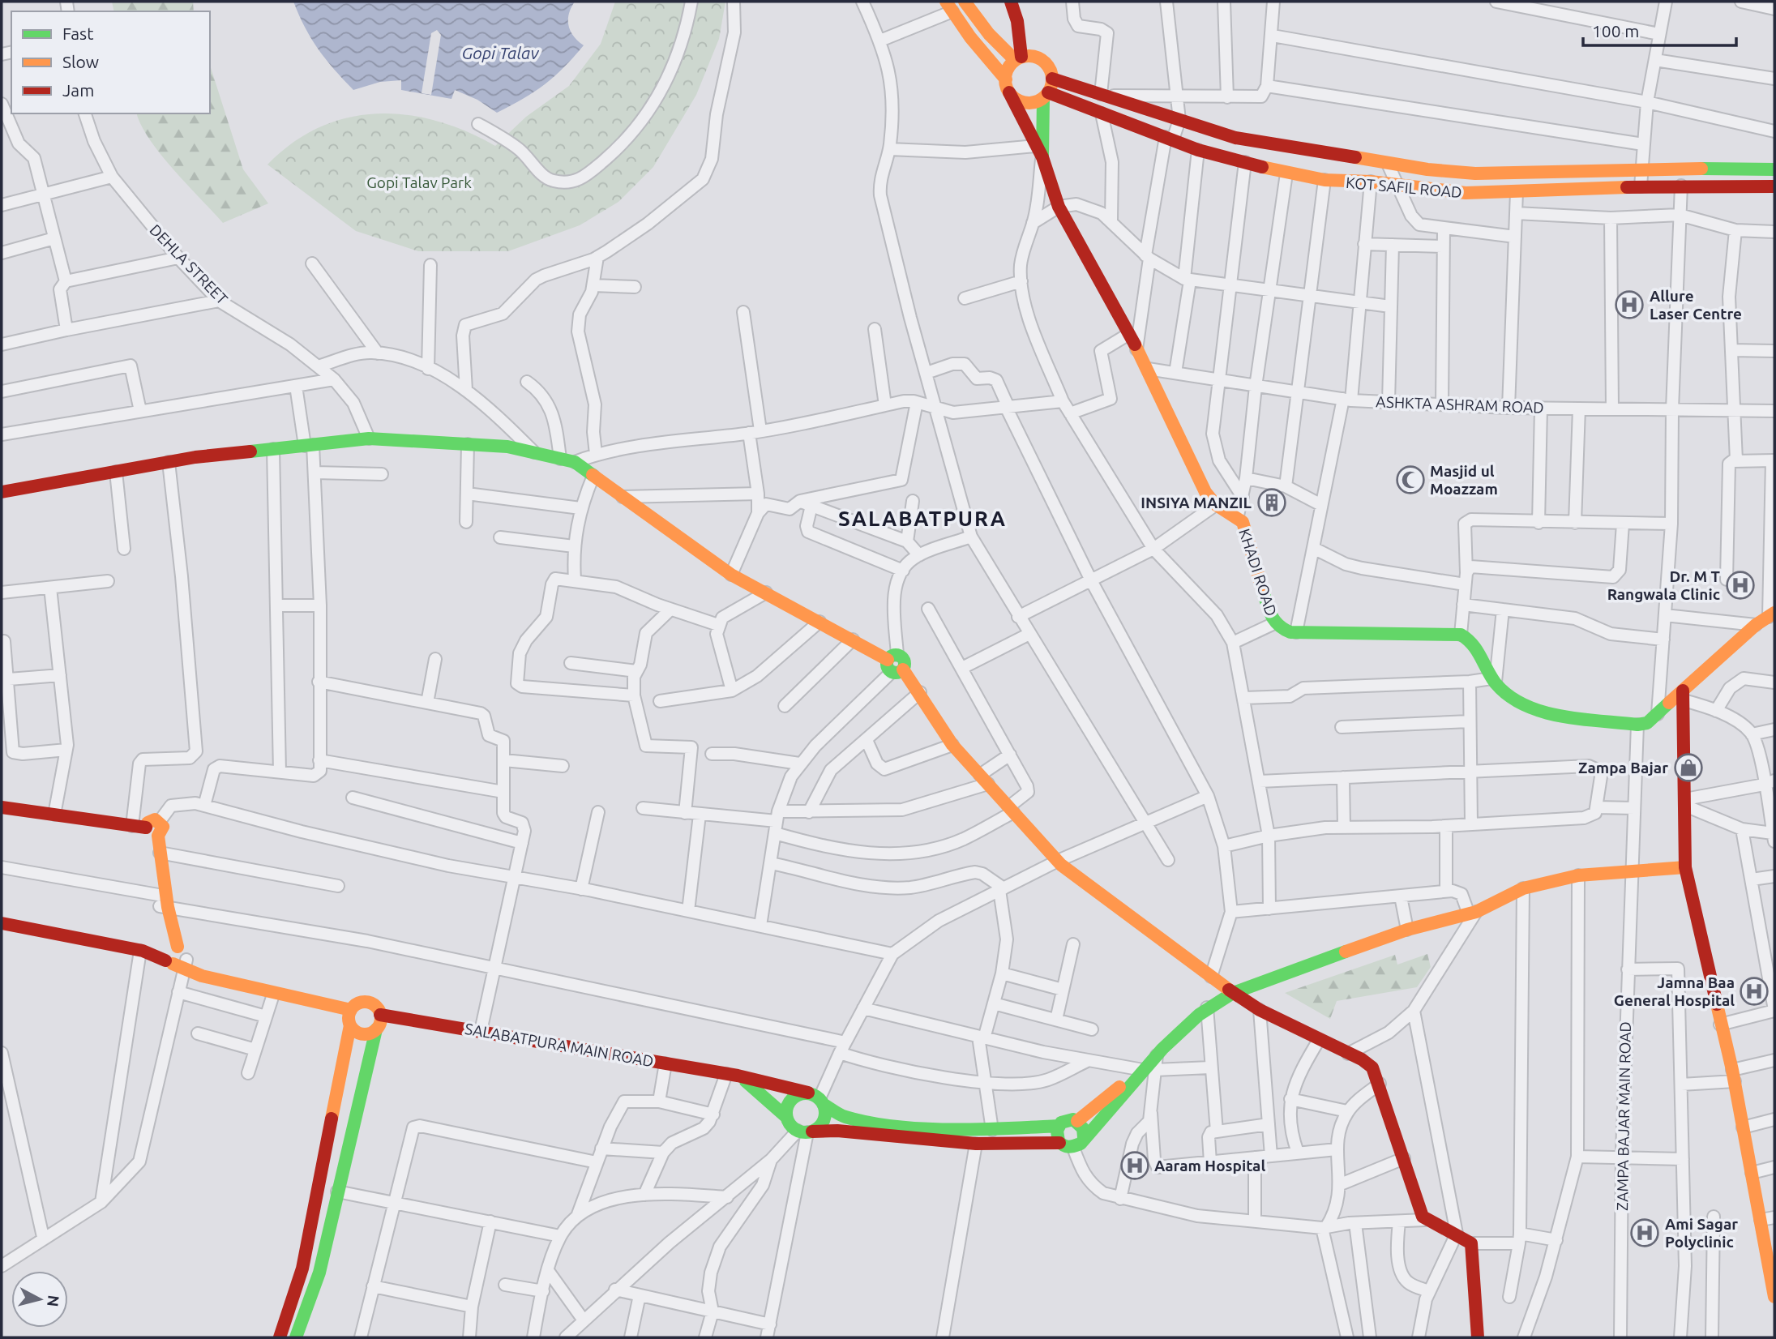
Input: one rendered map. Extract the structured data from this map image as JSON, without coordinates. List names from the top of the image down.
{
  "streets": {
    "street": [
      "KOT SAFIL ROAD",
      "DEHLA STREET",
      "ASHKTA ASHRAM ROAD",
      "KHADI ROAD",
      "SALABATPURA MAIN ROAD",
      "ZAMPA BAJAR MAIN ROAD"
    ]
  },
  "districts": ["SALABATPURA"],
  "water": ["Gopi Talav"],
  "parks": ["Gopi Talav Park"],
  "places": {
    "hospital": [
      "Allure Laser Centre",
      "Dr. M T Rangwala Clinic",
      "Jamna Baa General Hospital",
      "Aaram Hospital",
      "Ami Sagar Polyclinic"
    ],
    "mosque": ["Masjid ul Moazzam"],
    "building": ["INSIYA MANZIL"],
    "shop": ["Zampa Bajar"]
  },
  "legend": ["Fast", "Slow", "Jam"],
  "scale_bar": "100 m",
  "north": "right"
}
